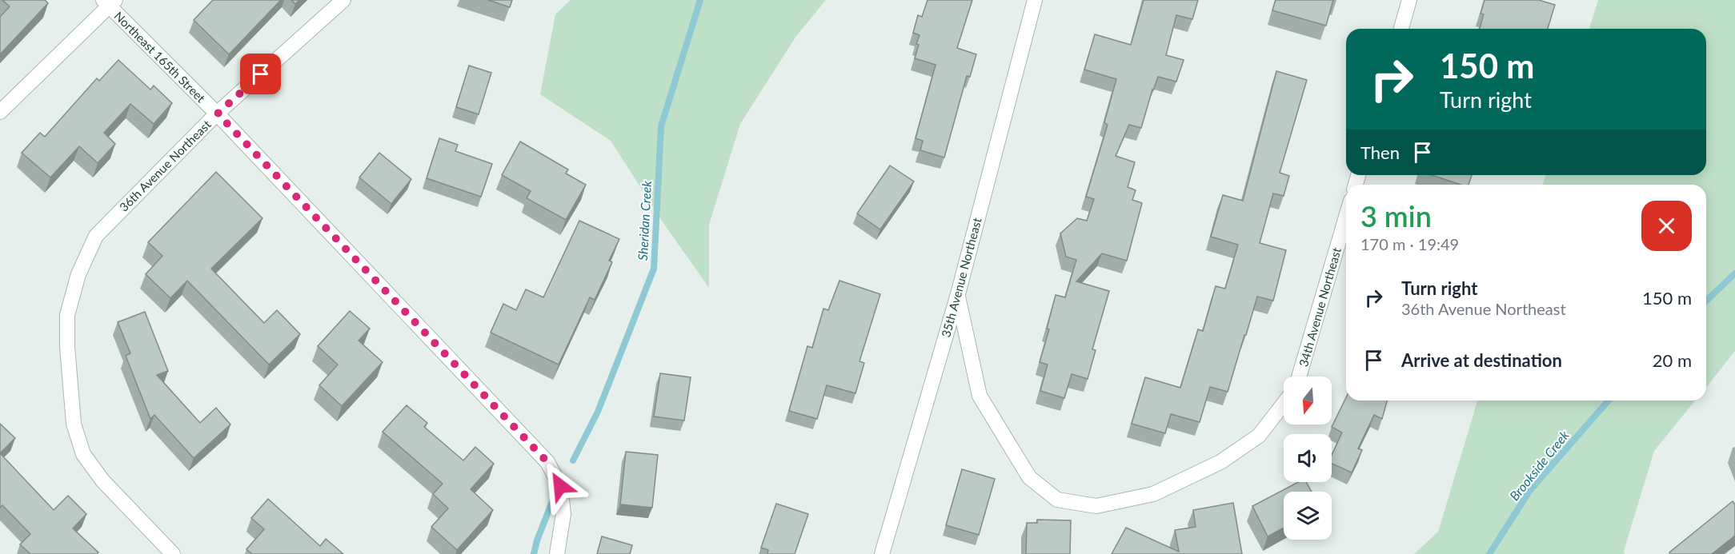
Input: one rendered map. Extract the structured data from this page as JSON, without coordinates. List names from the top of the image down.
{
  "streets": {
    "street": [
      "Northeast 165th Street",
      "36th Avenue Northeast",
      "35th Avenue Northeast",
      "34th Avenue Northeast"
    ]
  },
  "crossings": [
    ["Northeast 165th Street", "36th Avenue Northeast"]
  ],
  "water": ["Sheridan Creek", "Brookside Creek"],
  "north": "bottom",
  "page": {
    "turn": ["150 m", "Turn right"],
    "then": "Then",
    "heading": ["3 min", "170 m · 19:49"],
    "list": [
      {
        "name": "Turn right",
        "note": "36th Avenue Northeast",
        "value": "150 m"
      },
      {
        "name": "Arrive at destination",
        "value": "20 m"
      }
    ]
  }
}
